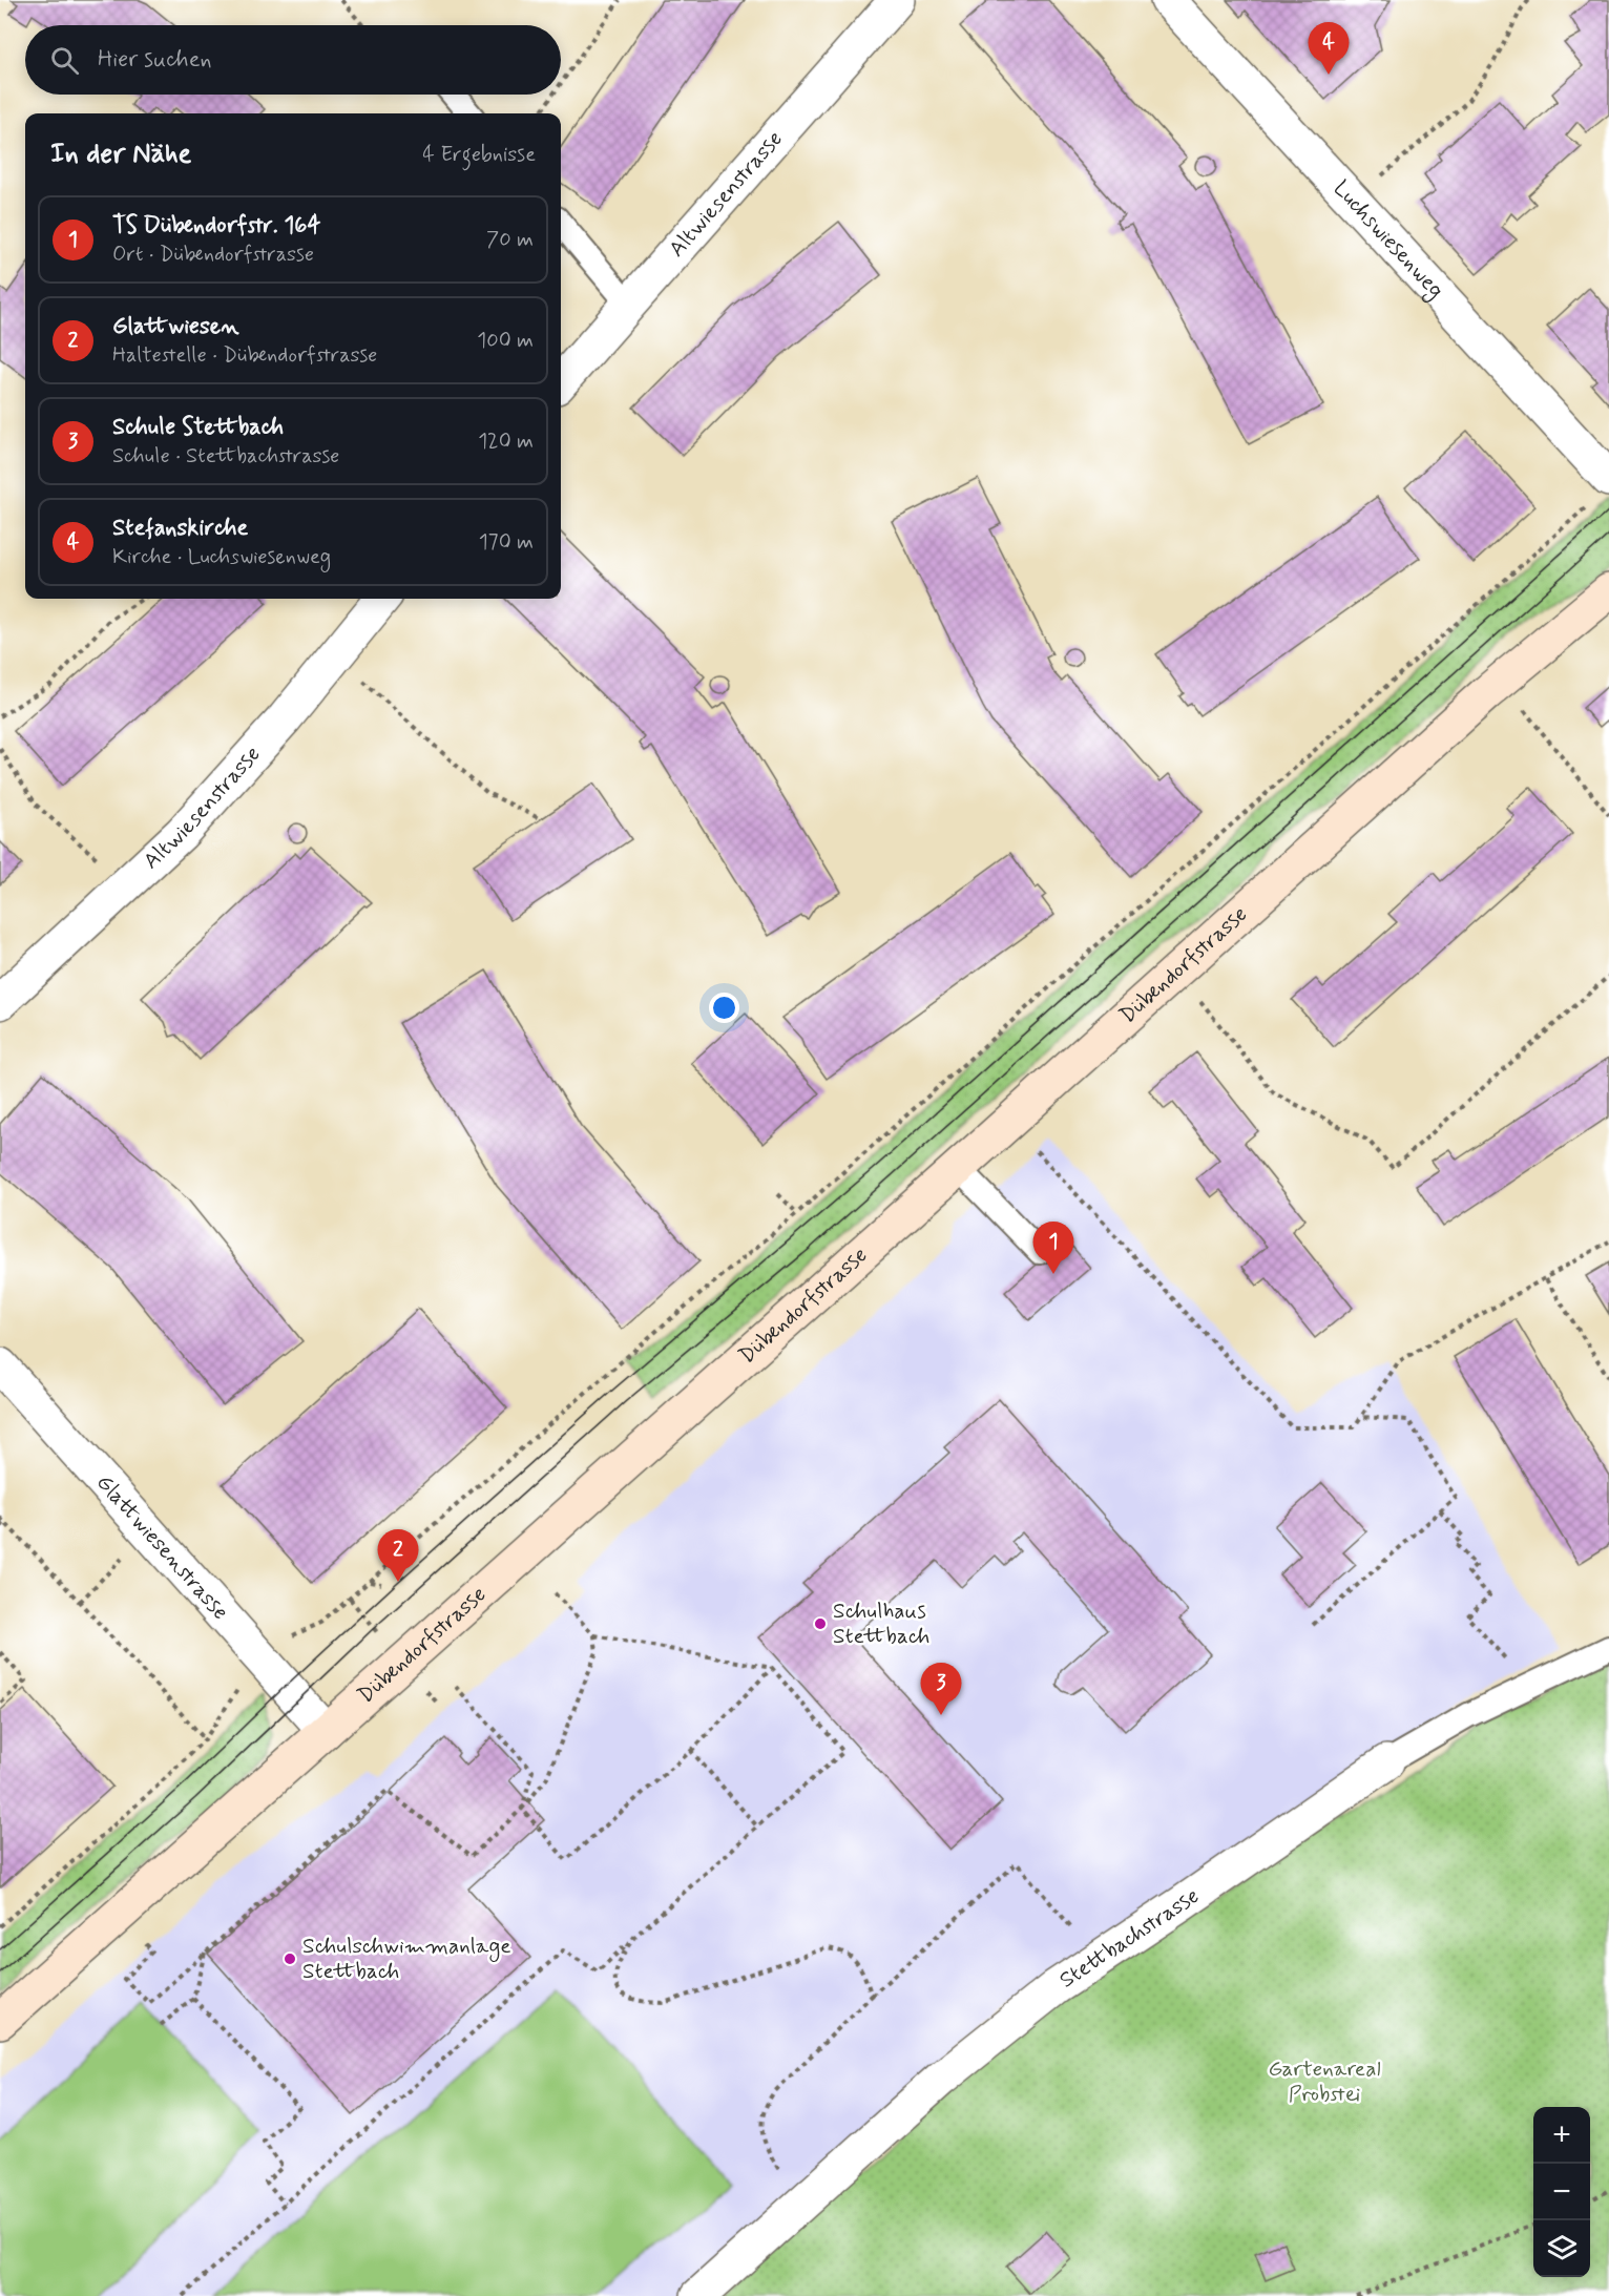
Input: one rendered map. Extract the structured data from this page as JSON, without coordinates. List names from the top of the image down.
{
  "streets": {
    "street": [
      "Altwiesenstrasse",
      "Luchswiesenweg",
      "Dübendorfstrasse",
      "Glattwiesenstrasse",
      "Stettbachstrasse"
    ]
  },
  "crossings": [
    ["Dübendorfstrasse", "Glattwiesenstrasse"]
  ],
  "parks": ["Gartenareal Probstei"],
  "places": ["Schulhaus Stettbach", "Schulschwimmanlage Stettbach"],
  "page": {
    "pins": [
      "4",
      "1",
      "2",
      "3"
    ],
    "search": "Hier suchen",
    "heading": ["In der Nähe", "4 Ergebnisse"],
    "list": [
      {
        "mark": "1",
        "name": "TS Dübendorfstr. 164",
        "note": "Ort · Dübendorfstrasse",
        "value": "70 m"
      },
      {
        "mark": "2",
        "name": "Glattwiesen",
        "note": "Haltestelle · Dübendorfstrasse",
        "value": "100 m"
      },
      {
        "mark": "3",
        "name": "Schule Stettbach",
        "note": "Schule · Stettbachstrasse",
        "value": "120 m"
      },
      {
        "mark": "4",
        "name": "Stefanskirche",
        "note": "Kirche · Luchswiesenweg",
        "value": "170 m"
      }
    ],
    "map_buttons": ["+", "−"]
  }
}
